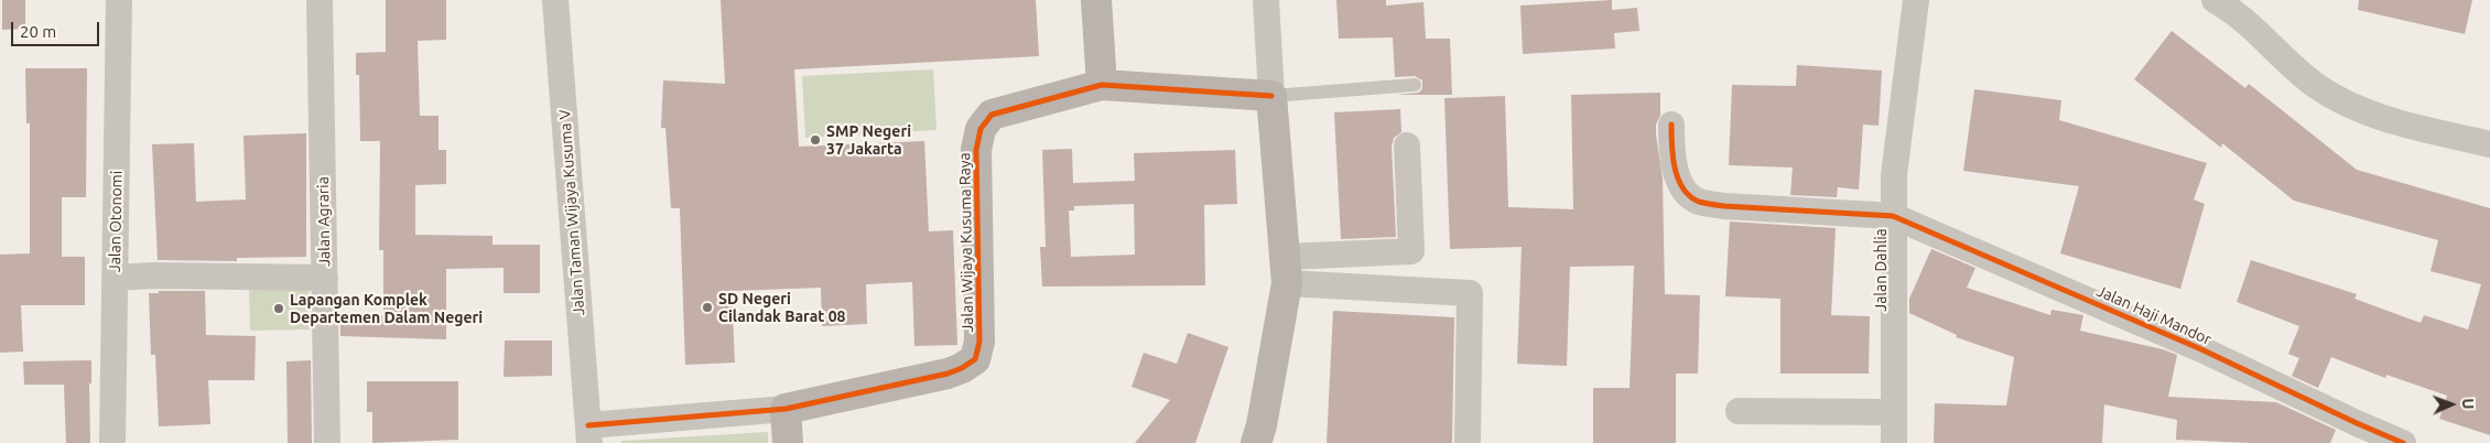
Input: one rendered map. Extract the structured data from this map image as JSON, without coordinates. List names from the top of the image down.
{
  "streets": {
    "street": [
      "Jalan Taman Wijaya Kusuma V",
      "Jalan Otonomi",
      "Jalan Agraria",
      "Jalan Wijaya Kusuma Raya",
      "Jalan Dahlia",
      "Jalan Haji Mandor"
    ]
  },
  "crossings": [
    ["Jalan Taman Wijaya Kusuma V", "Jalan Wijaya Kusuma Raya"],
    ["Jalan Dahlia", "Jalan Haji Mandor"]
  ],
  "places": ["SMP Negeri 37 Jakarta", "SD Negeri Cilandak Barat 08", "Lapangan Komplek Departemen Dalam Negeri"],
  "scale_bar": "20 m",
  "north": "right"
}
